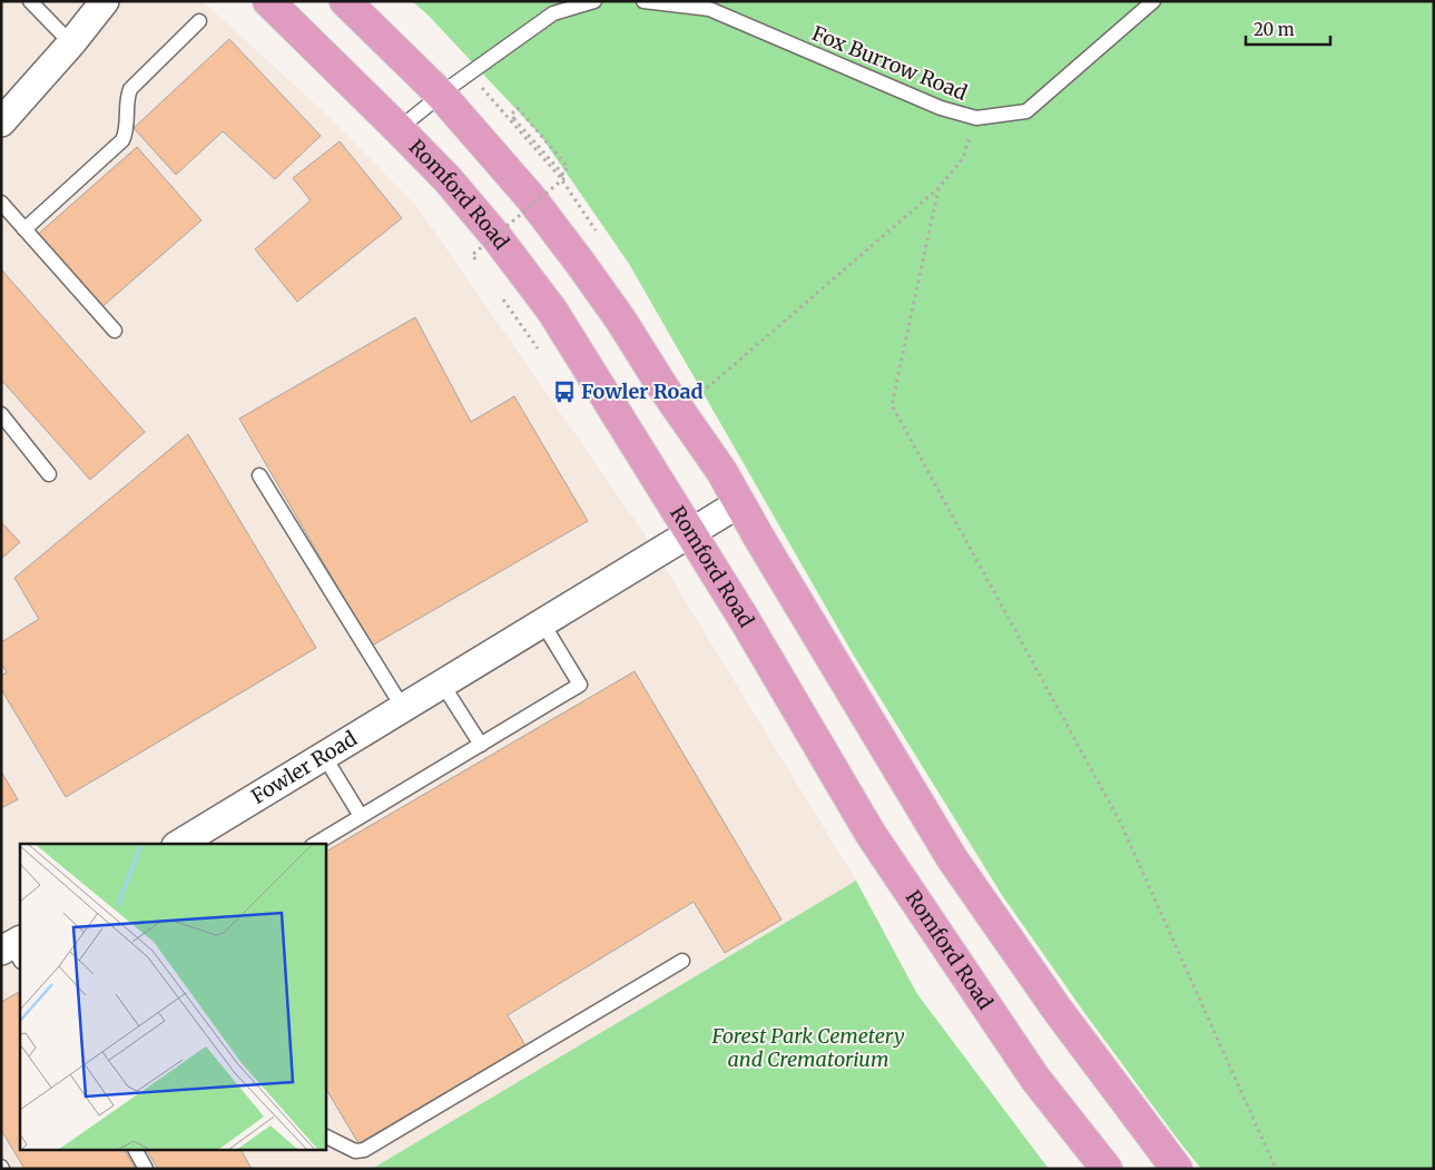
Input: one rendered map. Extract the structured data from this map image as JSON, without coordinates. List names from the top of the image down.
{
  "streets": {
    "main road": ["Romford Road"],
    "street": ["Fowler Road"],
    "lane": ["Fox Burrow Road"]
  },
  "crossings": [
    ["Romford Road", "Fowler Road"]
  ],
  "parks": ["Forest Park Cemetery and Crematorium"],
  "places": {
    "bus stop": ["Fowler Road"]
  },
  "scale_bar": "20 m"
}
